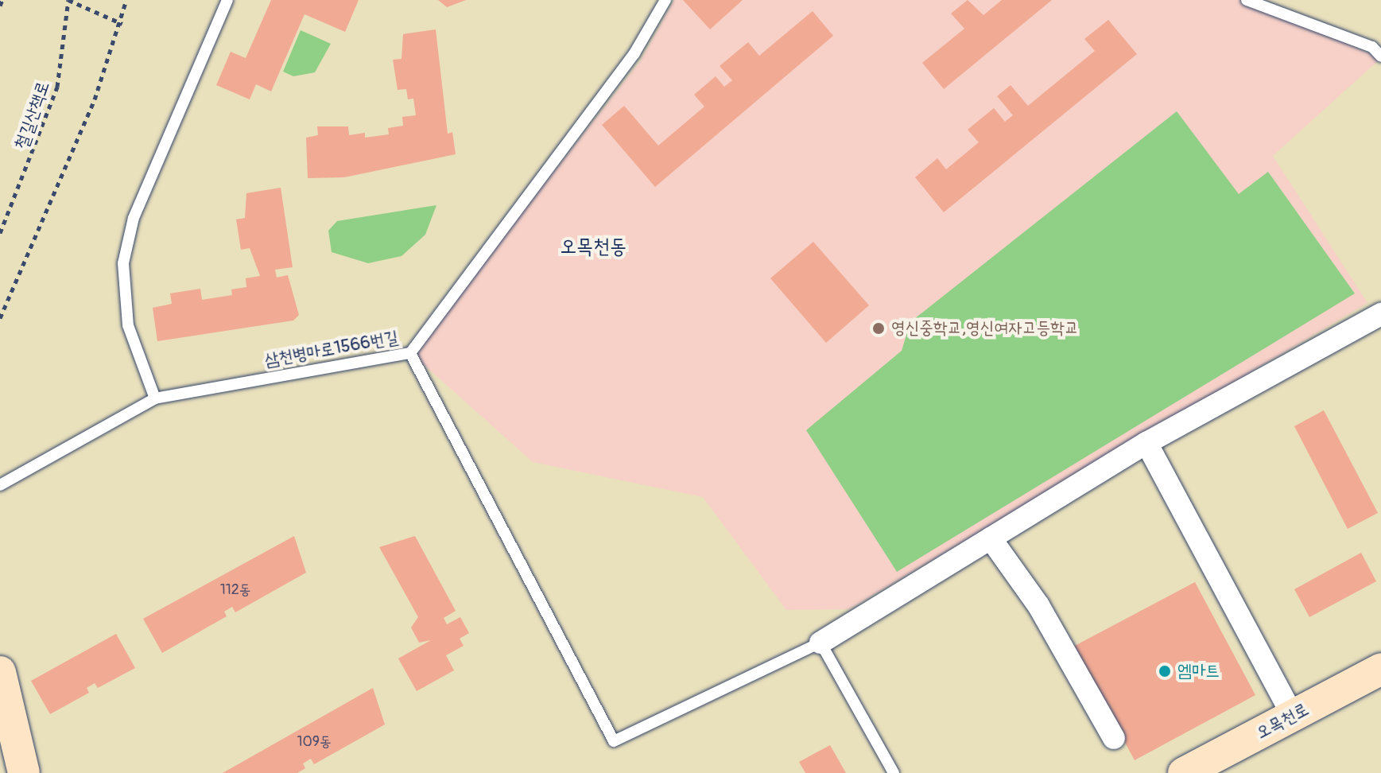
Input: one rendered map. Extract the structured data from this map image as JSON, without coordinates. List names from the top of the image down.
{
  "streets": {
    "street": ["오목천로"],
    "lane": ["삼천병마로1566번길"],
    "path": ["철길산책로"]
  },
  "districts": ["오목천동"],
  "places": ["영신중학교,영신여자고등학교", "엠마트"],
  "house_numbers": ["112동", "109동"]
}
